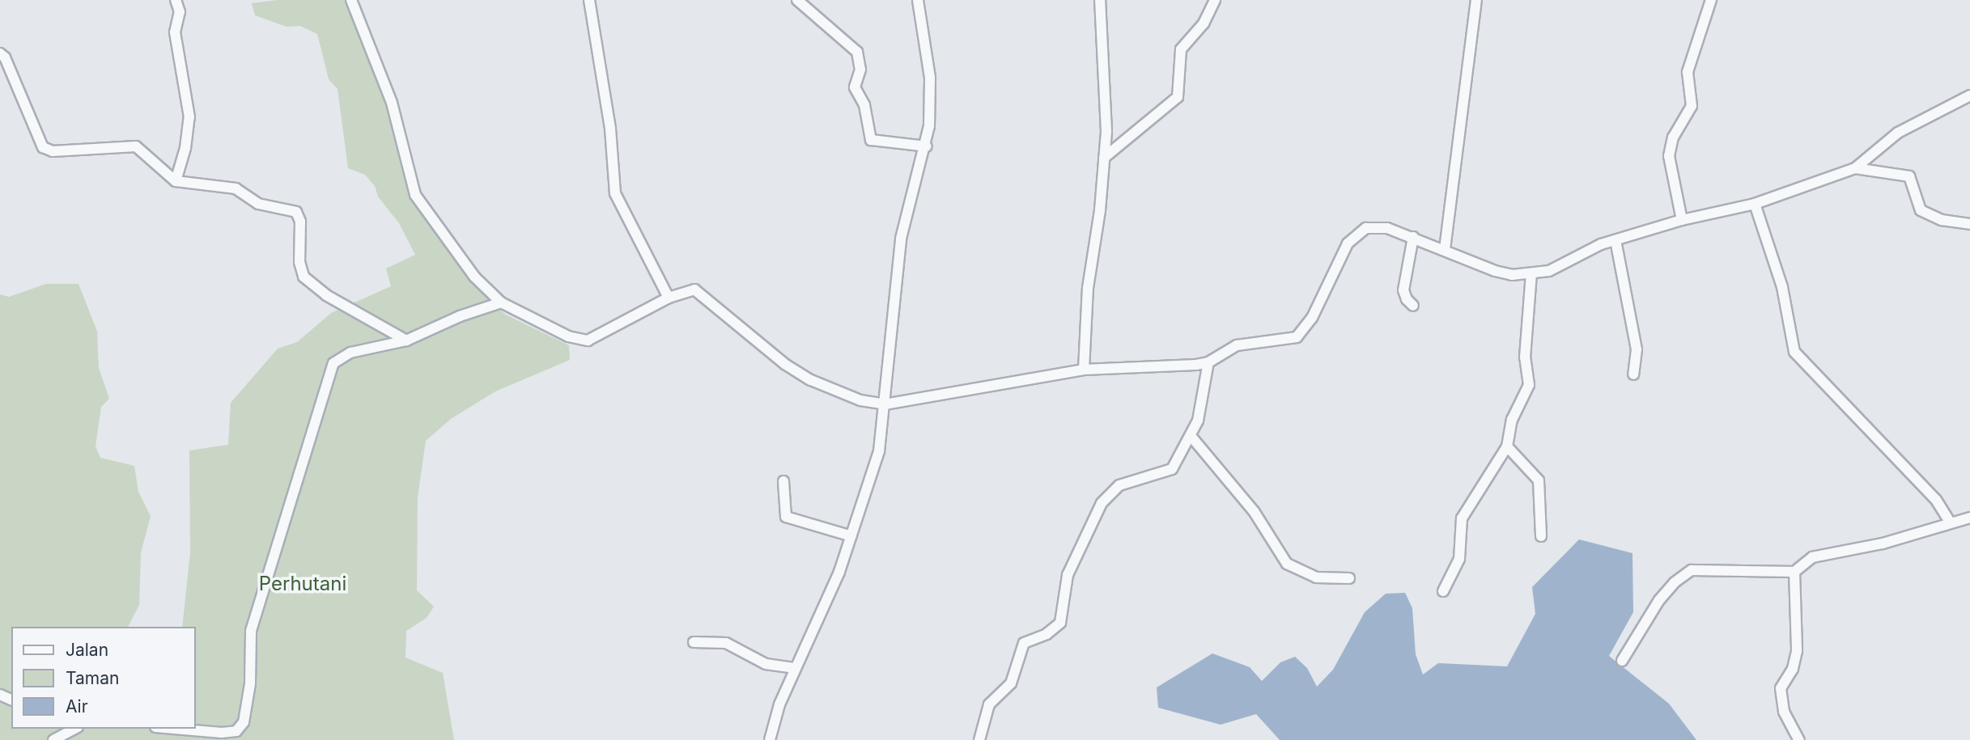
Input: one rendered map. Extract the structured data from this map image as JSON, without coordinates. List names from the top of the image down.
{
  "parks": ["Perhutani"],
  "legend": ["Jalan", "Taman", "Air"]
}
